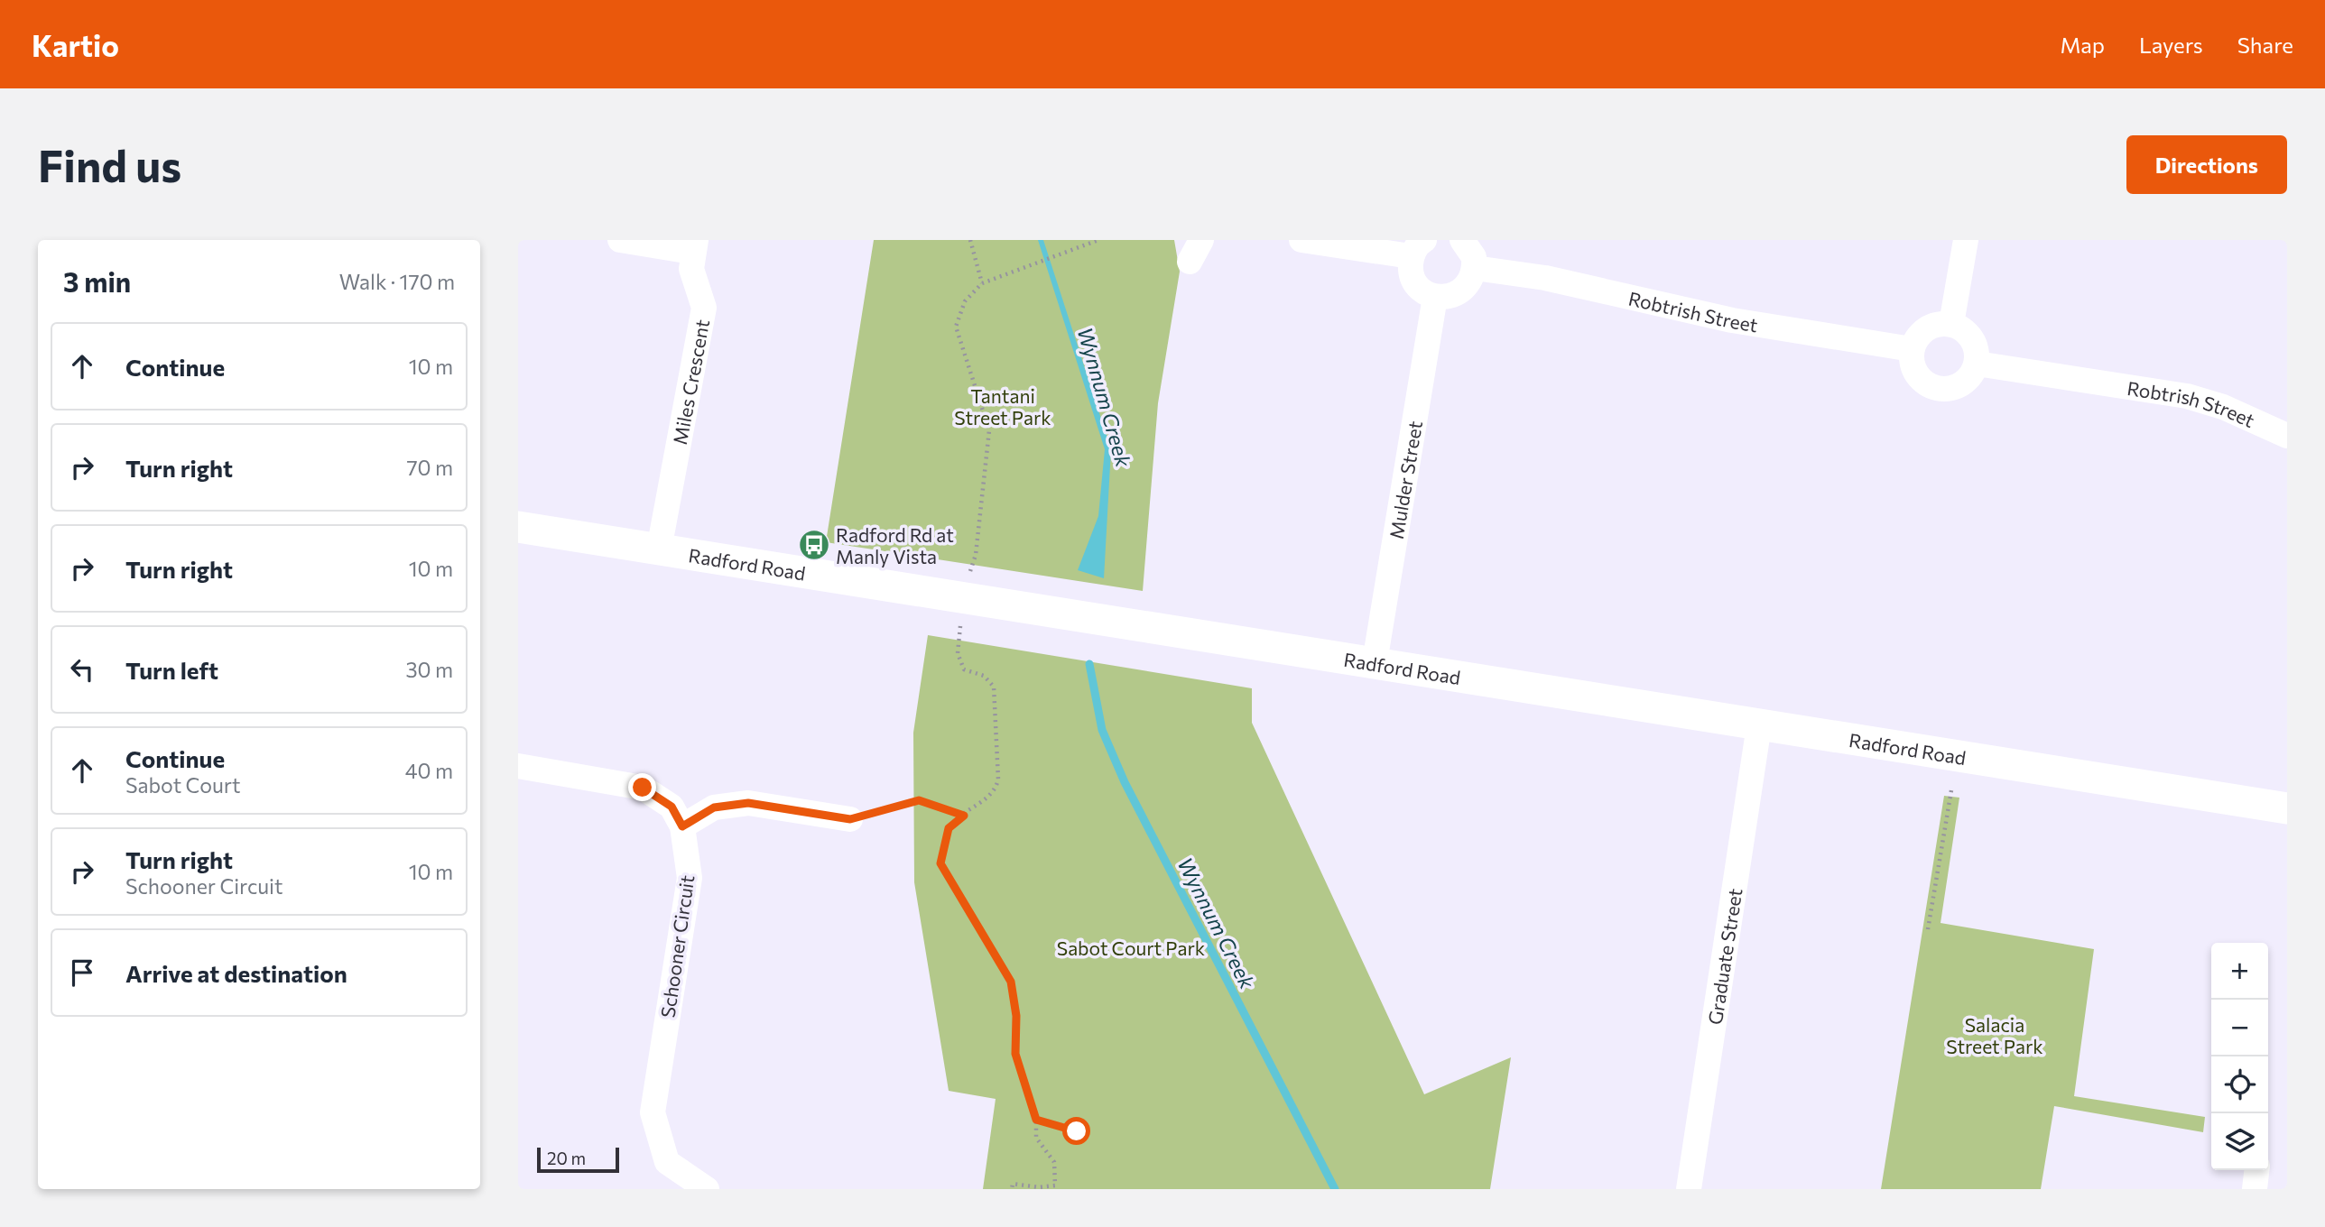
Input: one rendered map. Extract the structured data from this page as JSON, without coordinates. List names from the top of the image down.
{
  "streets": {
    "street": [
      "Robtrish Street",
      "Miles Crescent",
      "Mulder Street",
      "Radford Road",
      "Schooner Circuit",
      "Graduate Street"
    ]
  },
  "crossings": [
    ["Miles Crescent", "Radford Road"],
    ["Mulder Street", "Radford Road"],
    ["Radford Road", "Graduate Street"]
  ],
  "water": ["Wynnum Creek"],
  "parks": ["Tantani Street Park", "Sabot Court Park", "Salacia Street Park"],
  "places": {
    "bus stop": ["Radford Rd at Manly Vista"]
  },
  "scale_bar": "20 m",
  "page": {
    "header": "Kartio",
    "nav": ["Map", "Layers", "Share"],
    "buttons": "Directions",
    "title": "Find us",
    "heading": ["3 min", "Walk · 170 m"],
    "list": [
      ["Continue", "10 m"],
      ["Turn right", "70 m"],
      ["Turn right", "10 m"],
      ["Turn left", "30 m"],
      ["Continue", "Sabot Court", "40 m"],
      ["Turn right", "Schooner Circuit", "10 m"],
      "Arrive at destination"
    ],
    "map_buttons": ["+", "−"],
    "scale": "20 m"
  }
}
